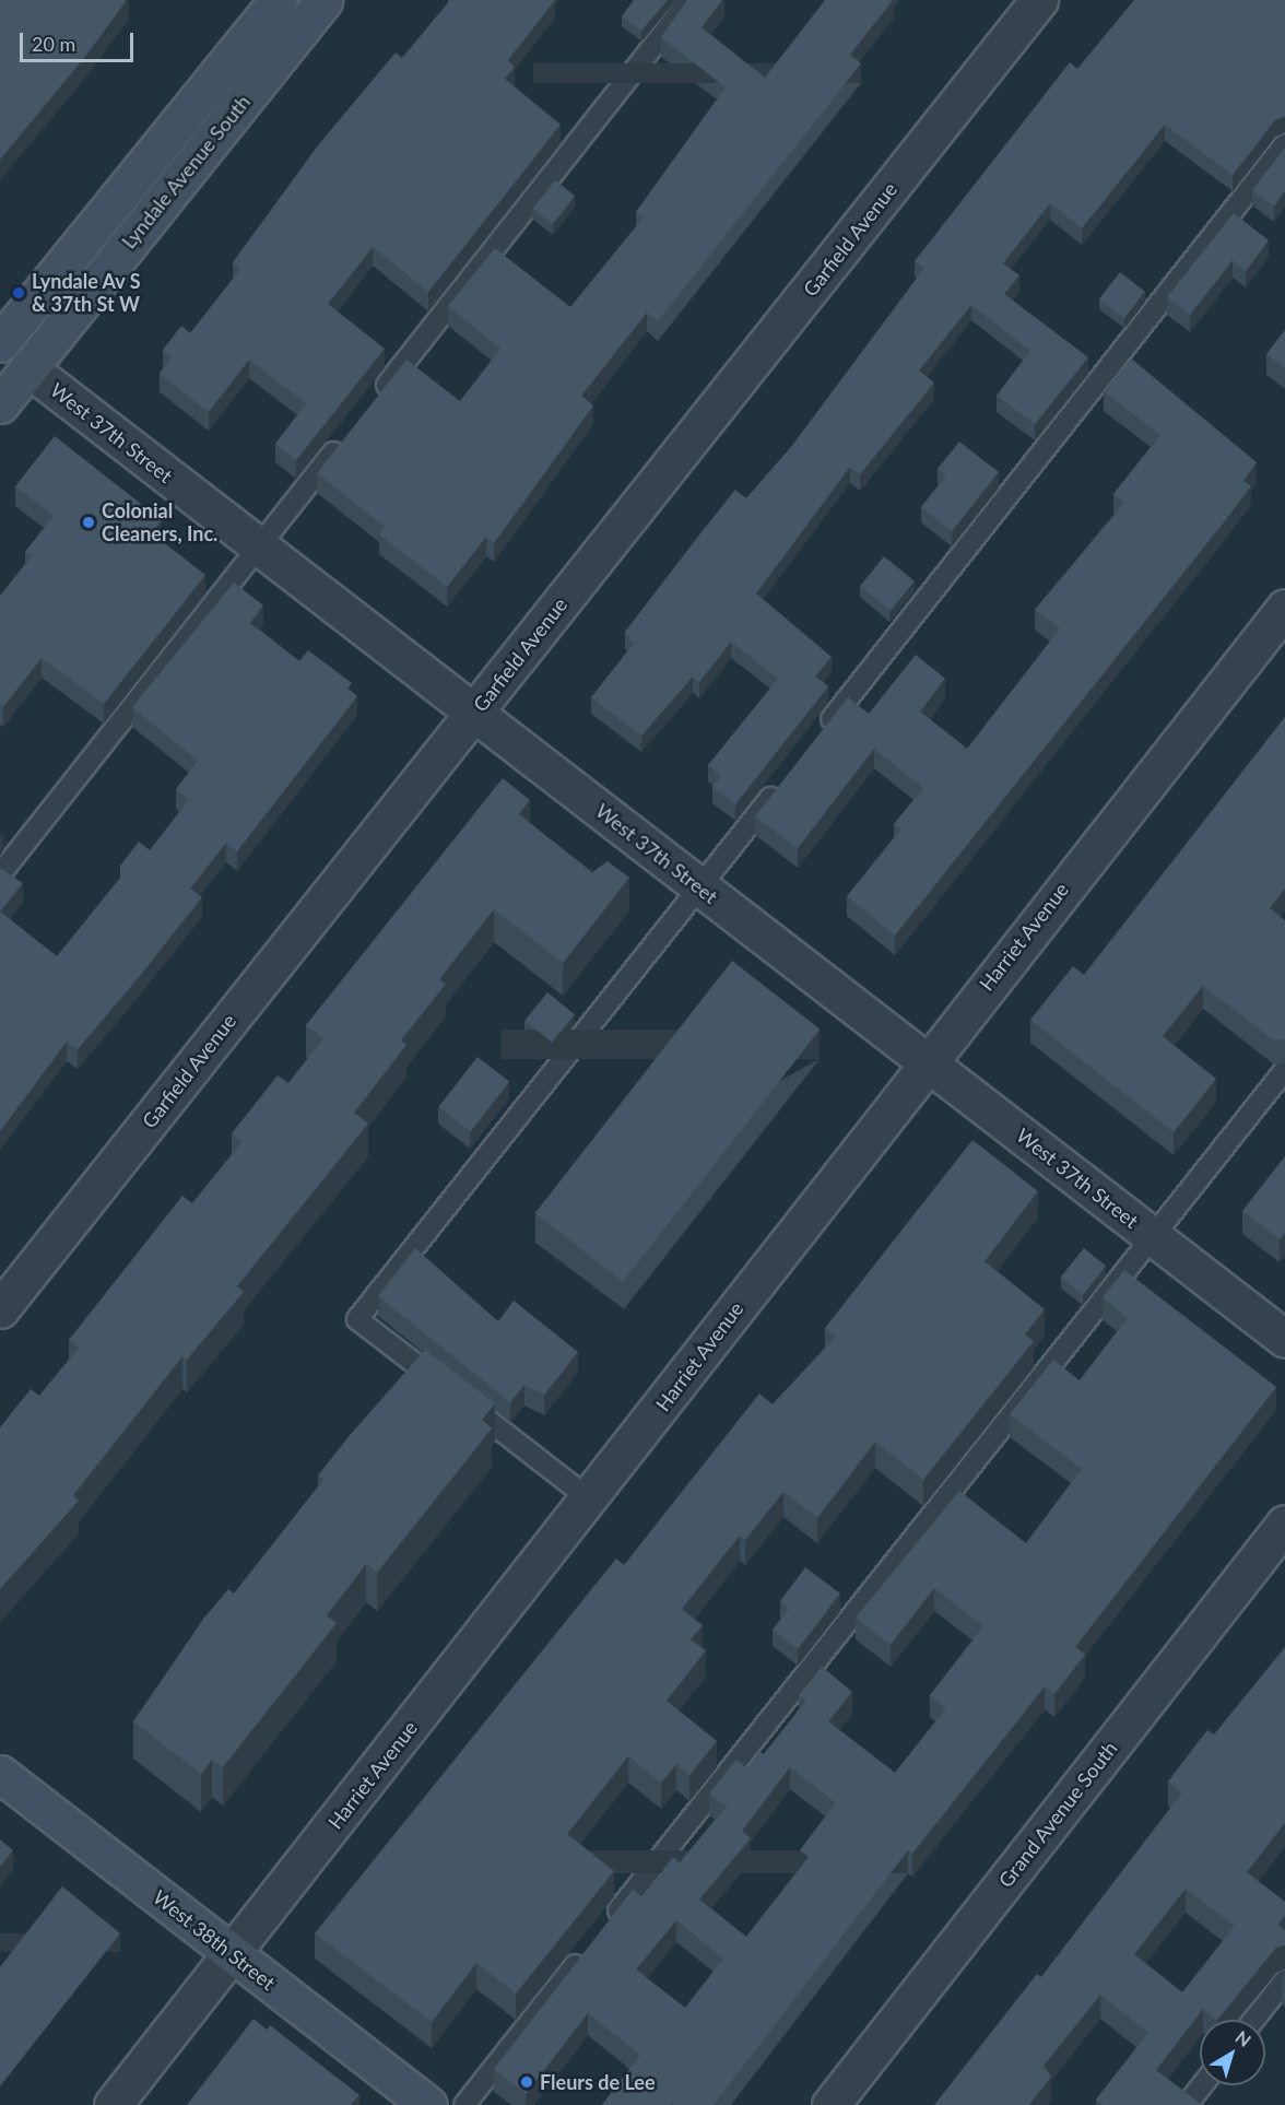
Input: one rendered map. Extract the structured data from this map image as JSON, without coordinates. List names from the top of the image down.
{
  "streets": {
    "main road": ["Lyndale Avenue South", "West 38th Street"],
    "street": [
      "Garfield Avenue",
      "West 37th Street",
      "Harriet Avenue",
      "Grand Avenue South"
    ]
  },
  "crossings": [
    ["Lyndale Avenue South", "West 37th Street"],
    ["Garfield Avenue", "West 37th Street"],
    ["West 37th Street", "Harriet Avenue"],
    ["Harriet Avenue", "West 38th Street"]
  ],
  "places": ["Lyndale Av S & 37th St W", "Colonial Cleaners, Inc.", "Fleurs de Lee"],
  "scale_bar": "20 m",
  "north": "top right"
}
